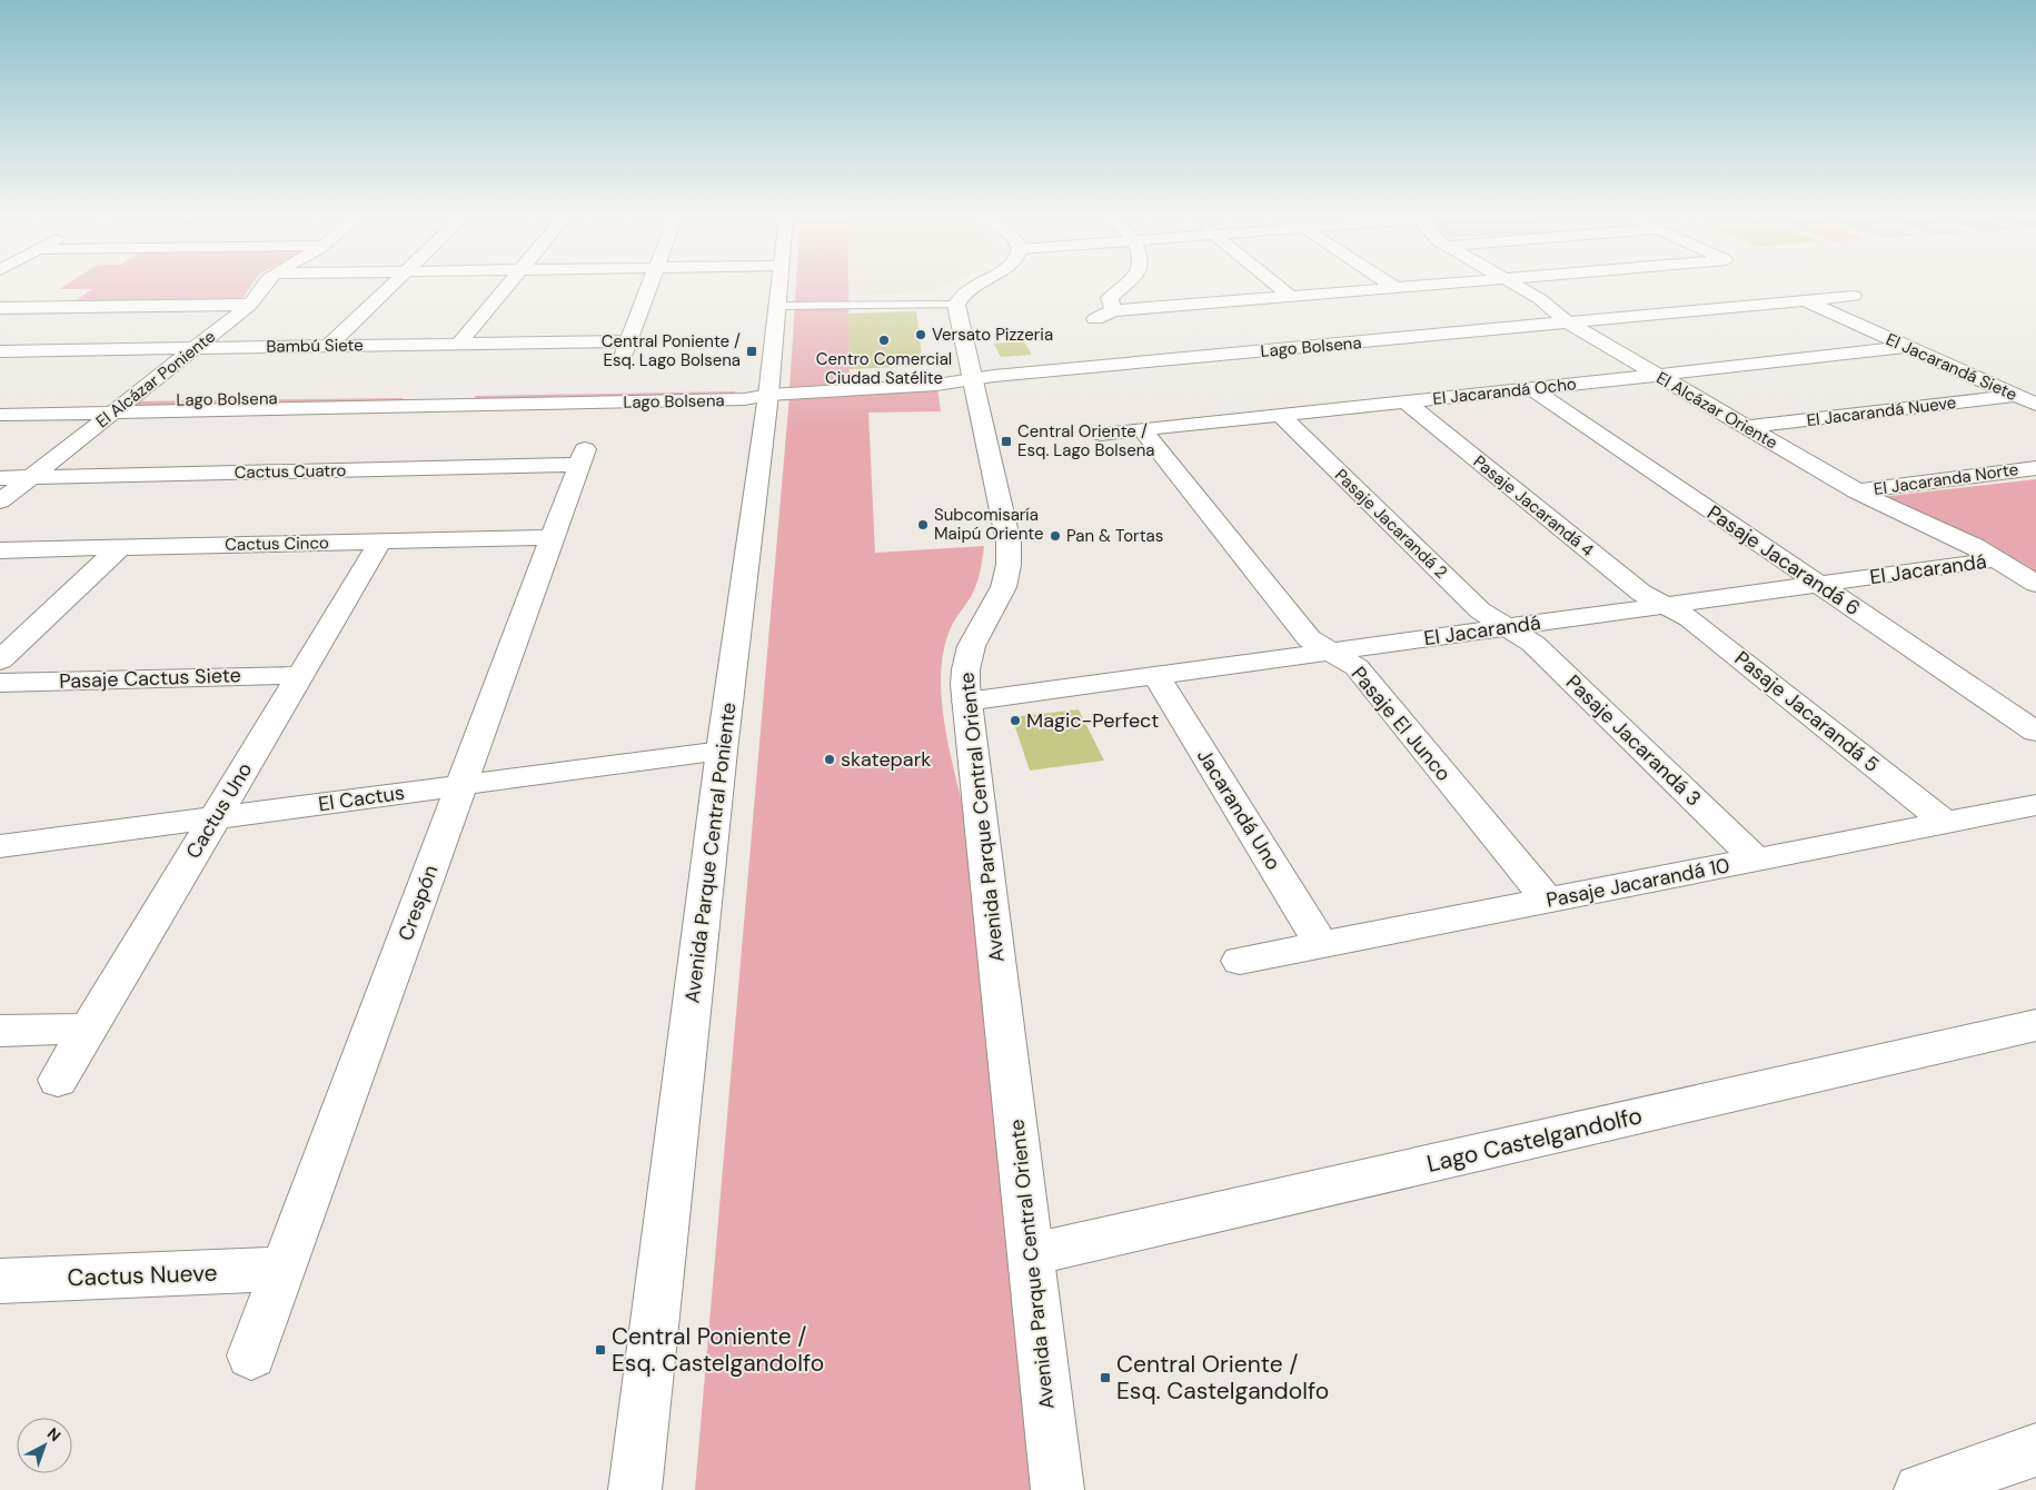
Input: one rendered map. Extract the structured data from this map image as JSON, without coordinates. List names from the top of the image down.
{
  "streets": {
    "street": [
      "Bambú Siete",
      "Lago Bolsena",
      "El Jacarandá Siete",
      "El Alcázar Poniente",
      "El Jacarandá Ocho",
      "El Alcázar Oriente",
      "El Jacarandá Nueve",
      "Cactus Cuatro",
      "El Jacaranda Norte",
      "Pasaje Jacarandá 4",
      "Pasaje Jacarandá 2",
      "Cactus Cinco",
      "Pasaje Jacarandá 6",
      "El Jacarandá",
      "Pasaje Cactus Siete",
      "Pasaje Jacarandá 5",
      "Pasaje El Junco",
      "Pasaje Jacarandá 3",
      "El Cactus",
      "Jacarandá Uno",
      "Cactus Uno",
      "Avenida Parque Central Oriente",
      "Avenida Parque Central Poniente",
      "Pasaje Jacarandá 10",
      "Crespón",
      "Lago Castelgandolfo",
      "Cactus Nueve"
    ]
  },
  "crossings": [
    ["Bambú Siete", "El Alcázar Poniente"],
    ["Lago Bolsena", "El Jacarandá Siete"],
    ["Lago Bolsena", "El Alcázar Poniente"],
    ["Lago Bolsena", "El Alcázar Oriente"],
    ["Lago Bolsena", "Avenida Parque Central Oriente"],
    ["Lago Bolsena", "Avenida Parque Central Poniente"],
    ["El Jacarandá Siete", "El Jacarandá Ocho"],
    ["El Jacarandá Siete", "El Jacarandá Nueve"],
    ["El Alcázar Poniente", "Cactus Cuatro"],
    ["El Jacarandá Ocho", "El Alcázar Oriente"],
    ["El Jacarandá Ocho", "Pasaje Jacarandá 4"],
    ["El Jacarandá Ocho", "Pasaje Jacarandá 2"],
    ["El Jacarandá Ocho", "Pasaje Jacarandá 6"],
    ["El Jacarandá Ocho", "Pasaje El Junco"],
    ["El Alcázar Oriente", "El Jacarandá Nueve"],
    ["El Alcázar Oriente", "El Jacaranda Norte"],
    ["El Alcázar Oriente", "El Jacarandá"],
    ["Cactus Cuatro", "Crespón"],
    ["Pasaje Jacarandá 4", "El Jacarandá"],
    ["Pasaje Jacarandá 4", "Pasaje Jacarandá 5"],
    ["Pasaje Jacarandá 2", "El Jacarandá"],
    ["Pasaje Jacarandá 2", "Pasaje Jacarandá 3"],
    ["Cactus Cinco", "Cactus Uno"],
    ["Cactus Cinco", "Crespón"],
    ["Pasaje Jacarandá 6", "El Jacarandá"],
    ["El Jacarandá", "Pasaje Jacarandá 5"],
    ["El Jacarandá", "Pasaje El Junco"],
    ["El Jacarandá", "Pasaje Jacarandá 3"],
    ["El Jacarandá", "Jacarandá Uno"],
    ["El Jacarandá", "Avenida Parque Central Oriente"],
    ["Pasaje Cactus Siete", "Cactus Uno"],
    ["Pasaje Jacarandá 5", "Pasaje Jacarandá 10"],
    ["Pasaje El Junco", "Pasaje Jacarandá 10"],
    ["Pasaje Jacarandá 3", "Pasaje Jacarandá 10"],
    ["El Cactus", "Cactus Uno"],
    ["El Cactus", "Avenida Parque Central Poniente"],
    ["El Cactus", "Crespón"],
    ["Jacarandá Uno", "Pasaje Jacarandá 10"],
    ["Avenida Parque Central Oriente", "Lago Castelgandolfo"],
    ["Crespón", "Cactus Nueve"]
  ],
  "places": {
    "other": [
      "Versato Pizzeria",
      "Centro Comercial Ciudad Satélite",
      "Subcomisaría Maipú Oriente",
      "Pan & Tortas",
      "Magic-Perfect",
      "skatepark"
    ],
    "transit": [
      "Central Poniente / Esq. Lago Bolsena",
      "Central Oriente / Esq. Lago Bolsena",
      "Central Poniente / Esq. Castelgandolfo",
      "Central Oriente / Esq. Castelgandolfo"
    ]
  },
  "north": "top right"
}
